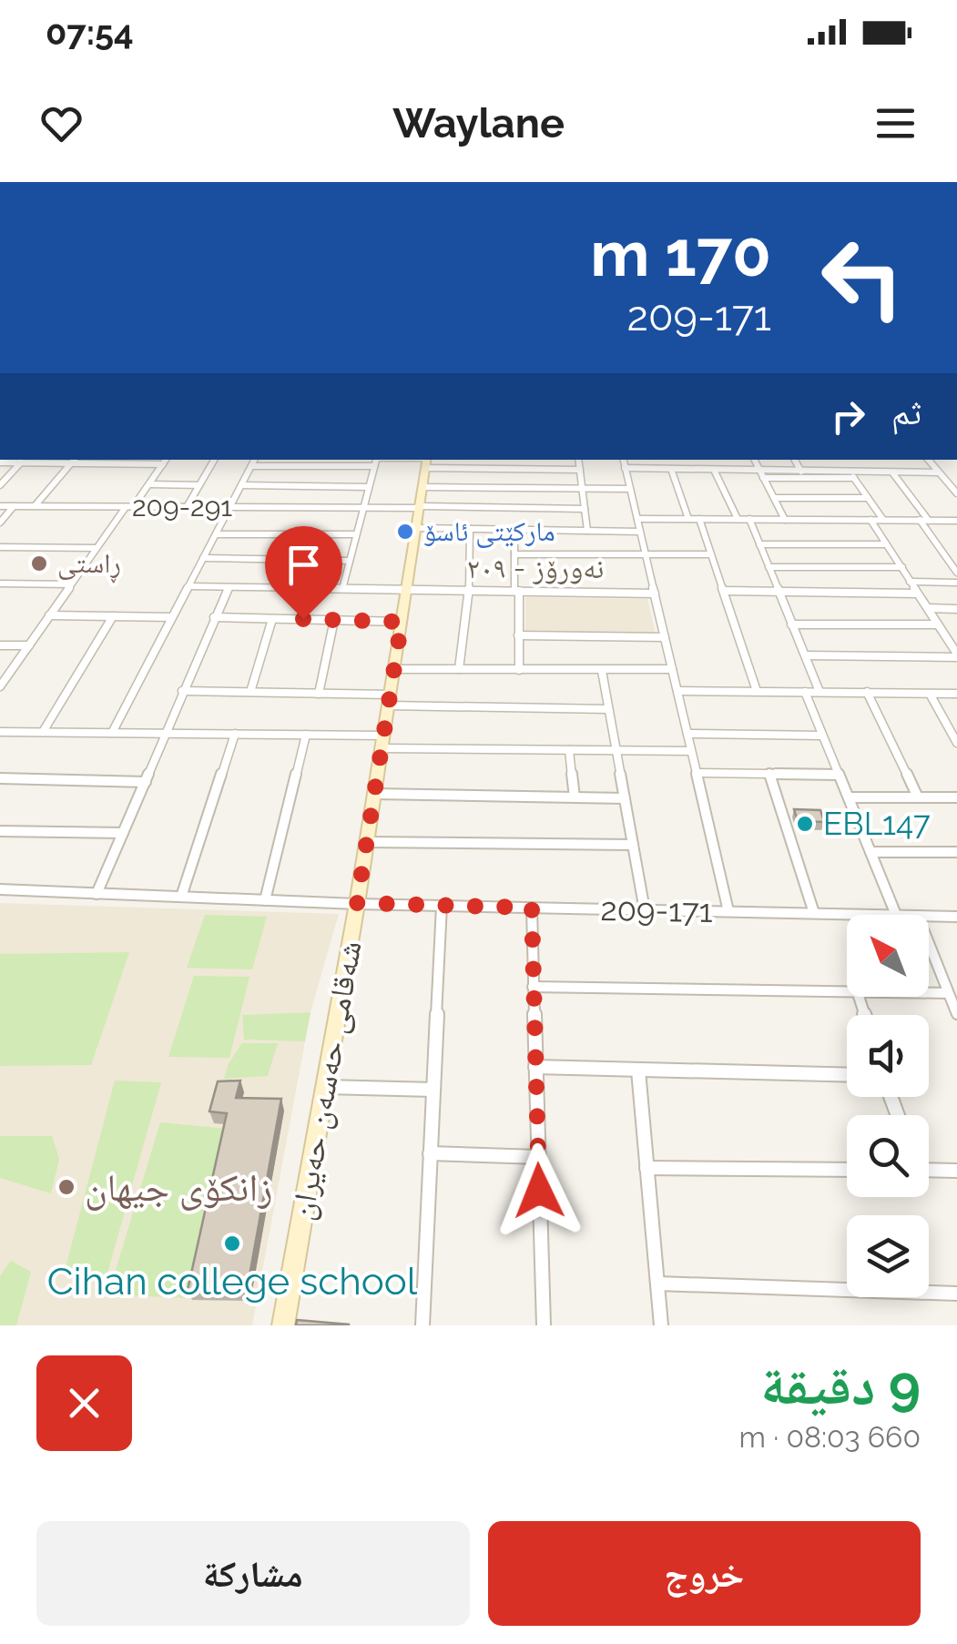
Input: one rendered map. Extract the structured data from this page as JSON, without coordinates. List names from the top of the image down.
{
  "streets": {
    "street": ["209-291", "209-171", "شەقامی حەسەن حەیران"]
  },
  "crossings": [
    ["209-291", "شەقامی حەسەن حەیران"],
    ["209-171", "شەقامی حەسەن حەیران"]
  ],
  "districts": ["نەورۆز - ٢٠٩"],
  "places": [
    "مارکێتی ئاسۆ",
    "ڕاستی",
    "EBL147",
    "زانکۆی جیھان",
    "Cihan college school"
  ],
  "north": "top left",
  "page": {
    "status": "07:54",
    "header": "Waylane",
    "turn": ["170 m", "209-171"],
    "then": "ثم",
    "heading": ["9 دقيقة", "660 m · 08:03"],
    "buttons": ["خروج", "مشاركة"]
  }
}
